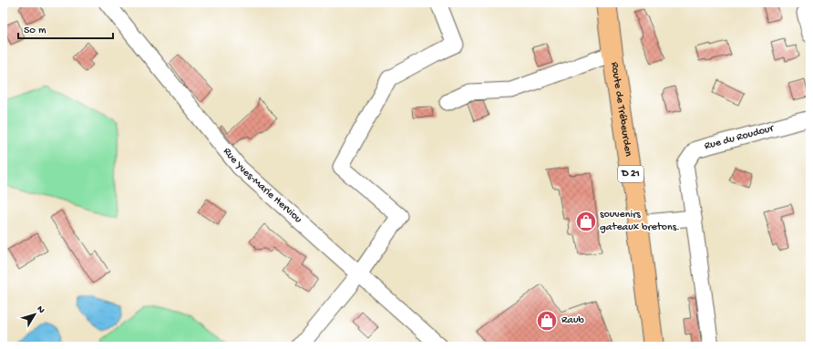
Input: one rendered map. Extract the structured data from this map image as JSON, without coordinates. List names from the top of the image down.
{
  "streets": {
    "main road": ["Route de Trébeurden", "D 21"],
    "street": ["Rue du Roudour", "Rue Yves-Marie Herviou"]
  },
  "places": {
    "shop": ["souvenirs gateaux bretons.", "Raub"]
  },
  "scale_bar": "50 m",
  "north": "top right"
}
